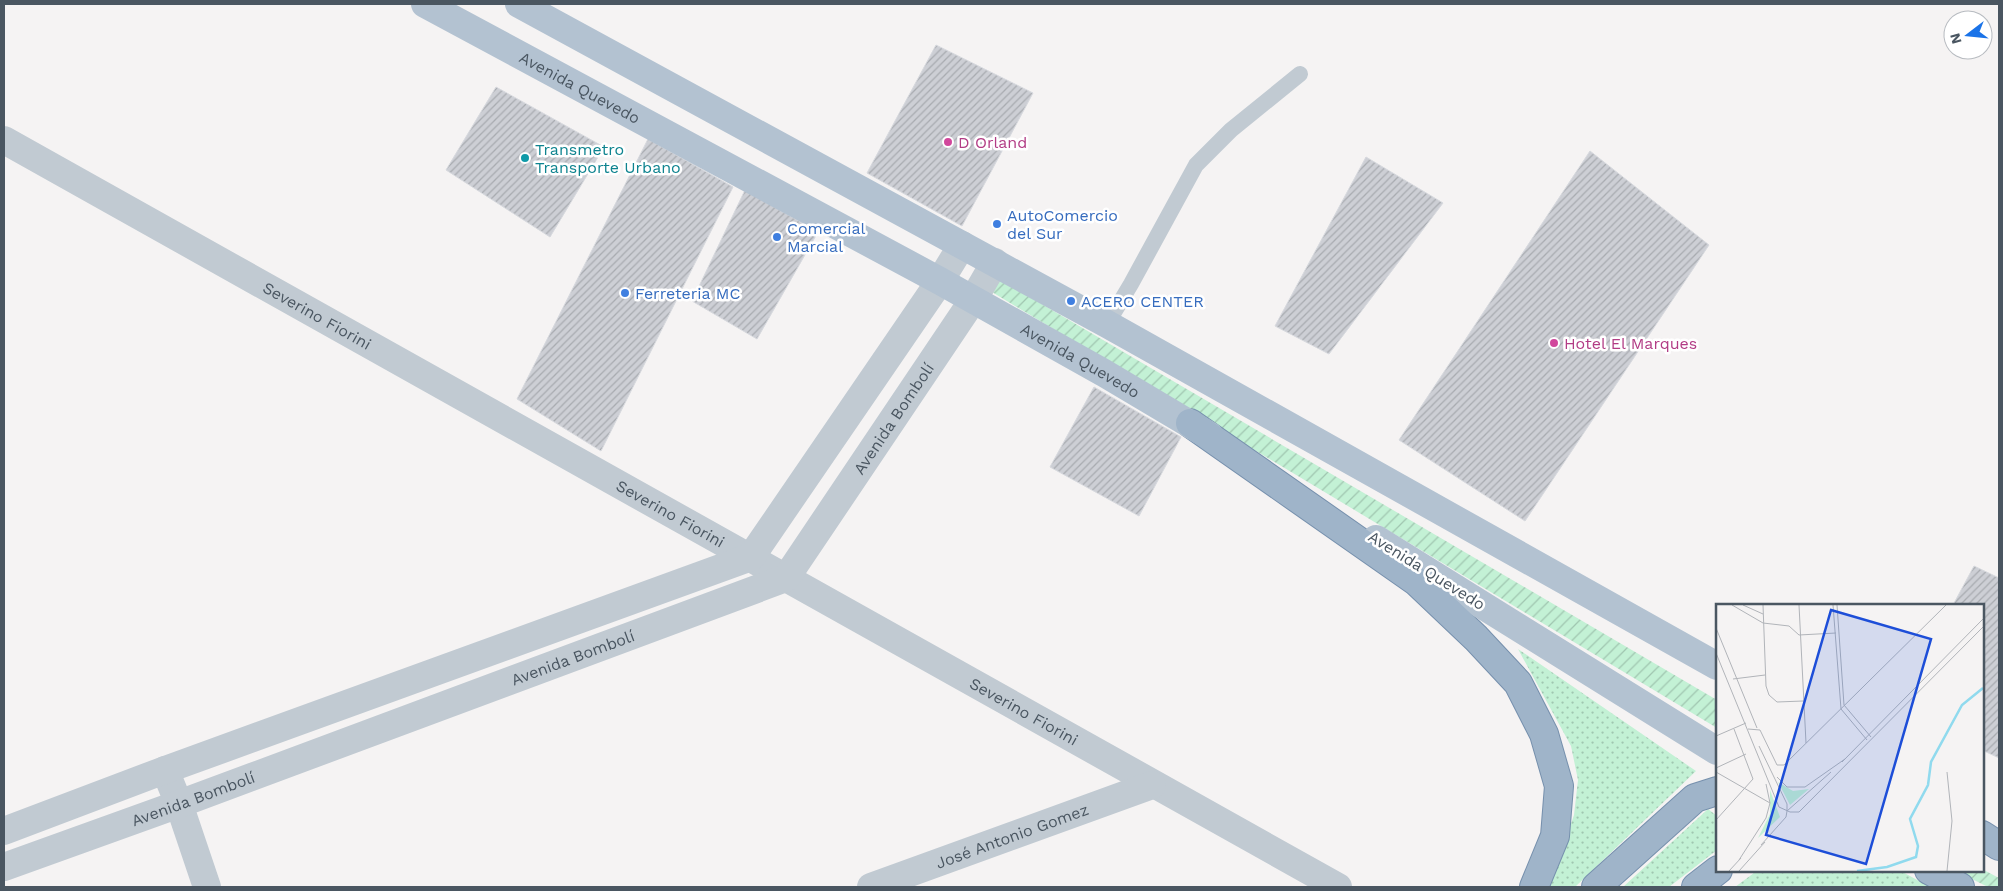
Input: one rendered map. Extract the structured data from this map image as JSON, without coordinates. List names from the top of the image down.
{
  "streets": {
    "main road": ["Avenida Quevedo"],
    "street": ["Severino Fiorini", "Avenida Bombolí", "José Antonio Gomez"]
  },
  "crossings": [
    ["Avenida Quevedo", "Avenida Bombolí"],
    ["Severino Fiorini", "Avenida Bombolí"],
    ["Severino Fiorini", "José Antonio Gomez"]
  ],
  "places": [
    "D Orland",
    "Transmetro Transporte Urbano",
    "AutoComercio del Sur",
    "Comercial Marcial",
    "Ferreteria MC",
    "ACERO CENTER",
    "Hotel El Marques"
  ],
  "north": "left"
}
